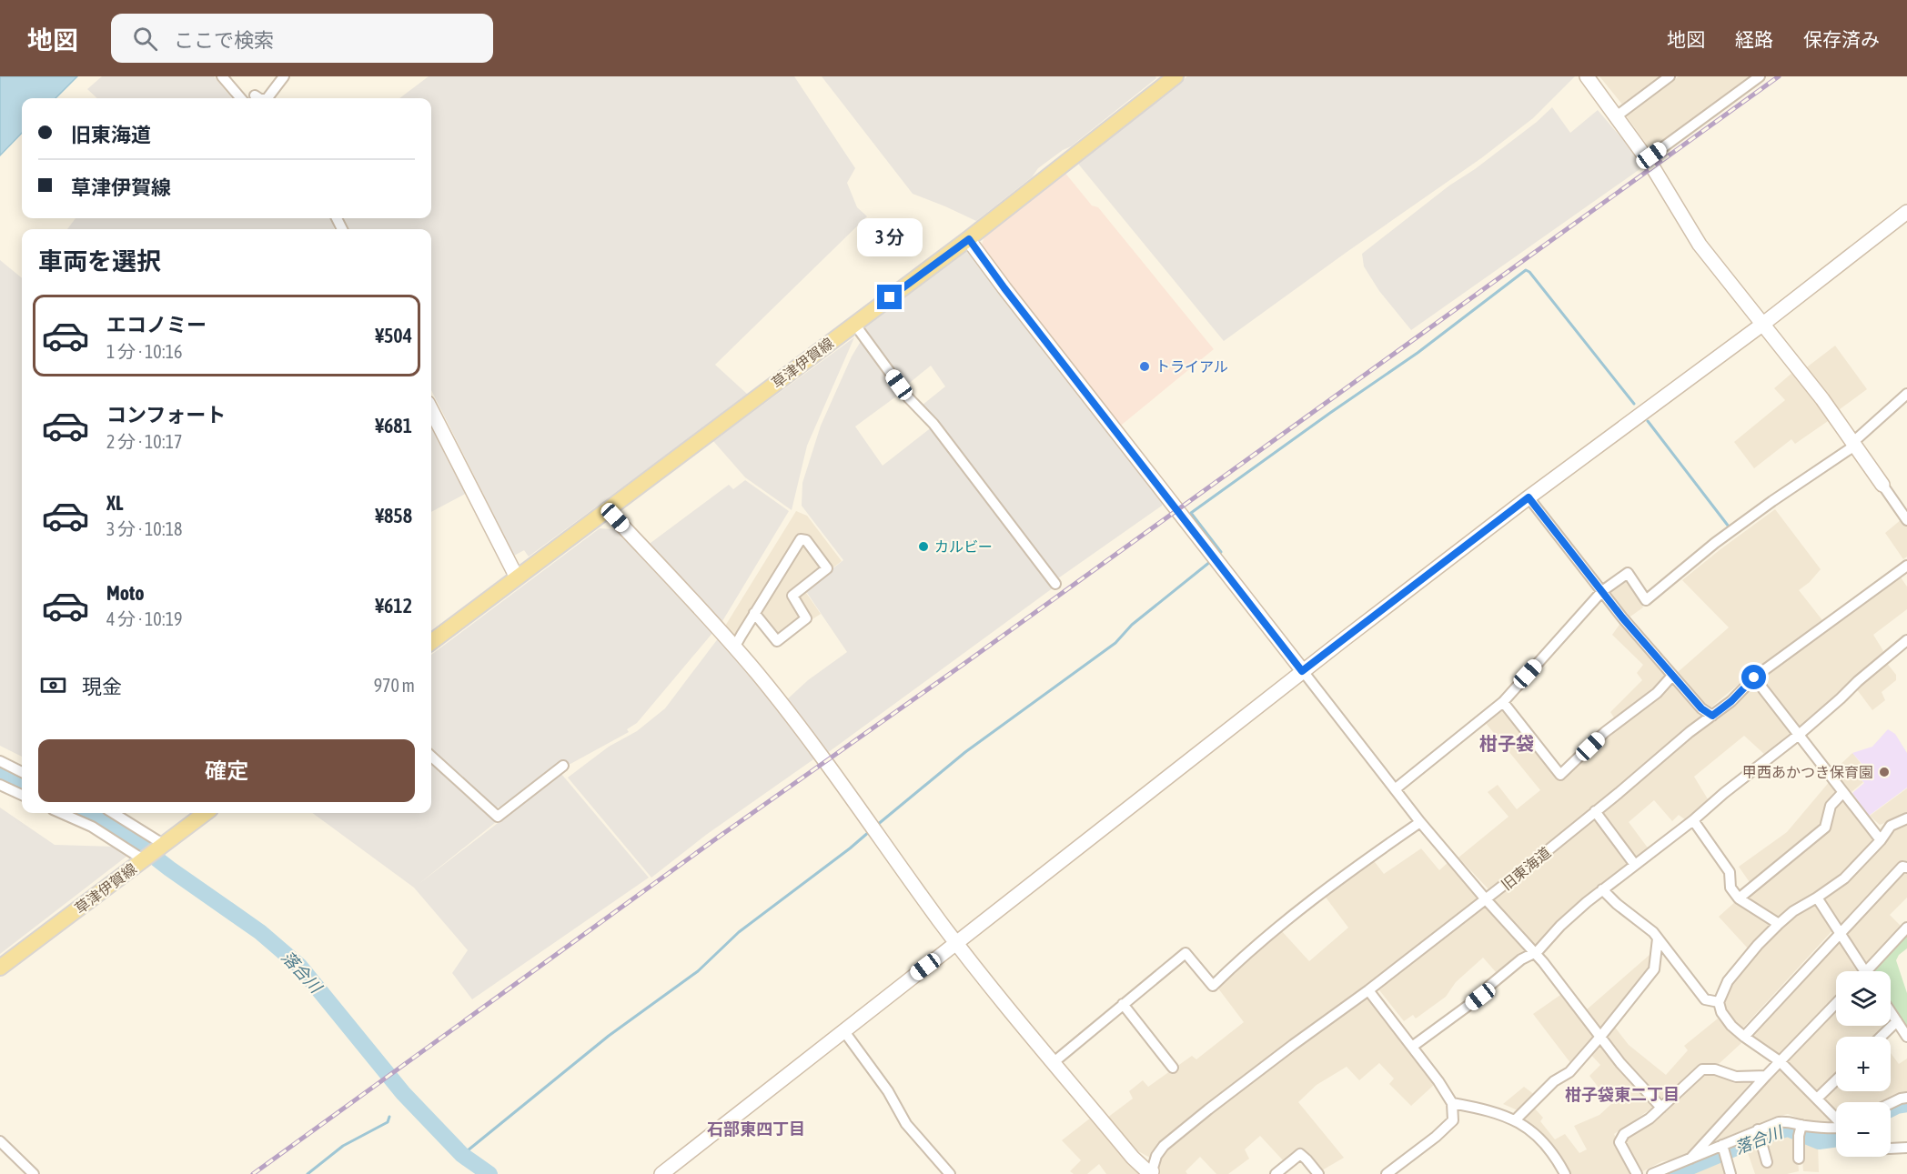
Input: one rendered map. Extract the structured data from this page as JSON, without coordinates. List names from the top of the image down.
{
  "streets": {
    "main road": ["草津伊賀線"],
    "street": ["旧東海道"]
  },
  "districts": ["柑子袋", "柑子袋東二丁目", "石部東四丁目"],
  "water": ["落合川"],
  "places": ["トライアル", "カルビー", "甲西あかつき保育園"],
  "page": {
    "header": "地図",
    "search": "ここで検索",
    "nav": ["地図", "経路", "保存済み"],
    "banner": ["旧東海道", "草津伊賀線"],
    "bubble": "3 分",
    "heading": "車両を選択",
    "list": [
      {
        "name": "エコノミー",
        "note": "1 分 · 10:16",
        "value": "¥504"
      },
      {
        "name": "コンフォート",
        "note": "2 分 · 10:17",
        "value": "¥681"
      },
      {
        "name": "XL",
        "note": "3 分 · 10:18",
        "value": "¥858"
      },
      {
        "name": "Moto",
        "note": "4 分 · 10:19",
        "value": "¥612"
      }
    ],
    "pay": ["現金", "970 m"],
    "buttons": "確定",
    "map_buttons": ["+", "−"]
  }
}
